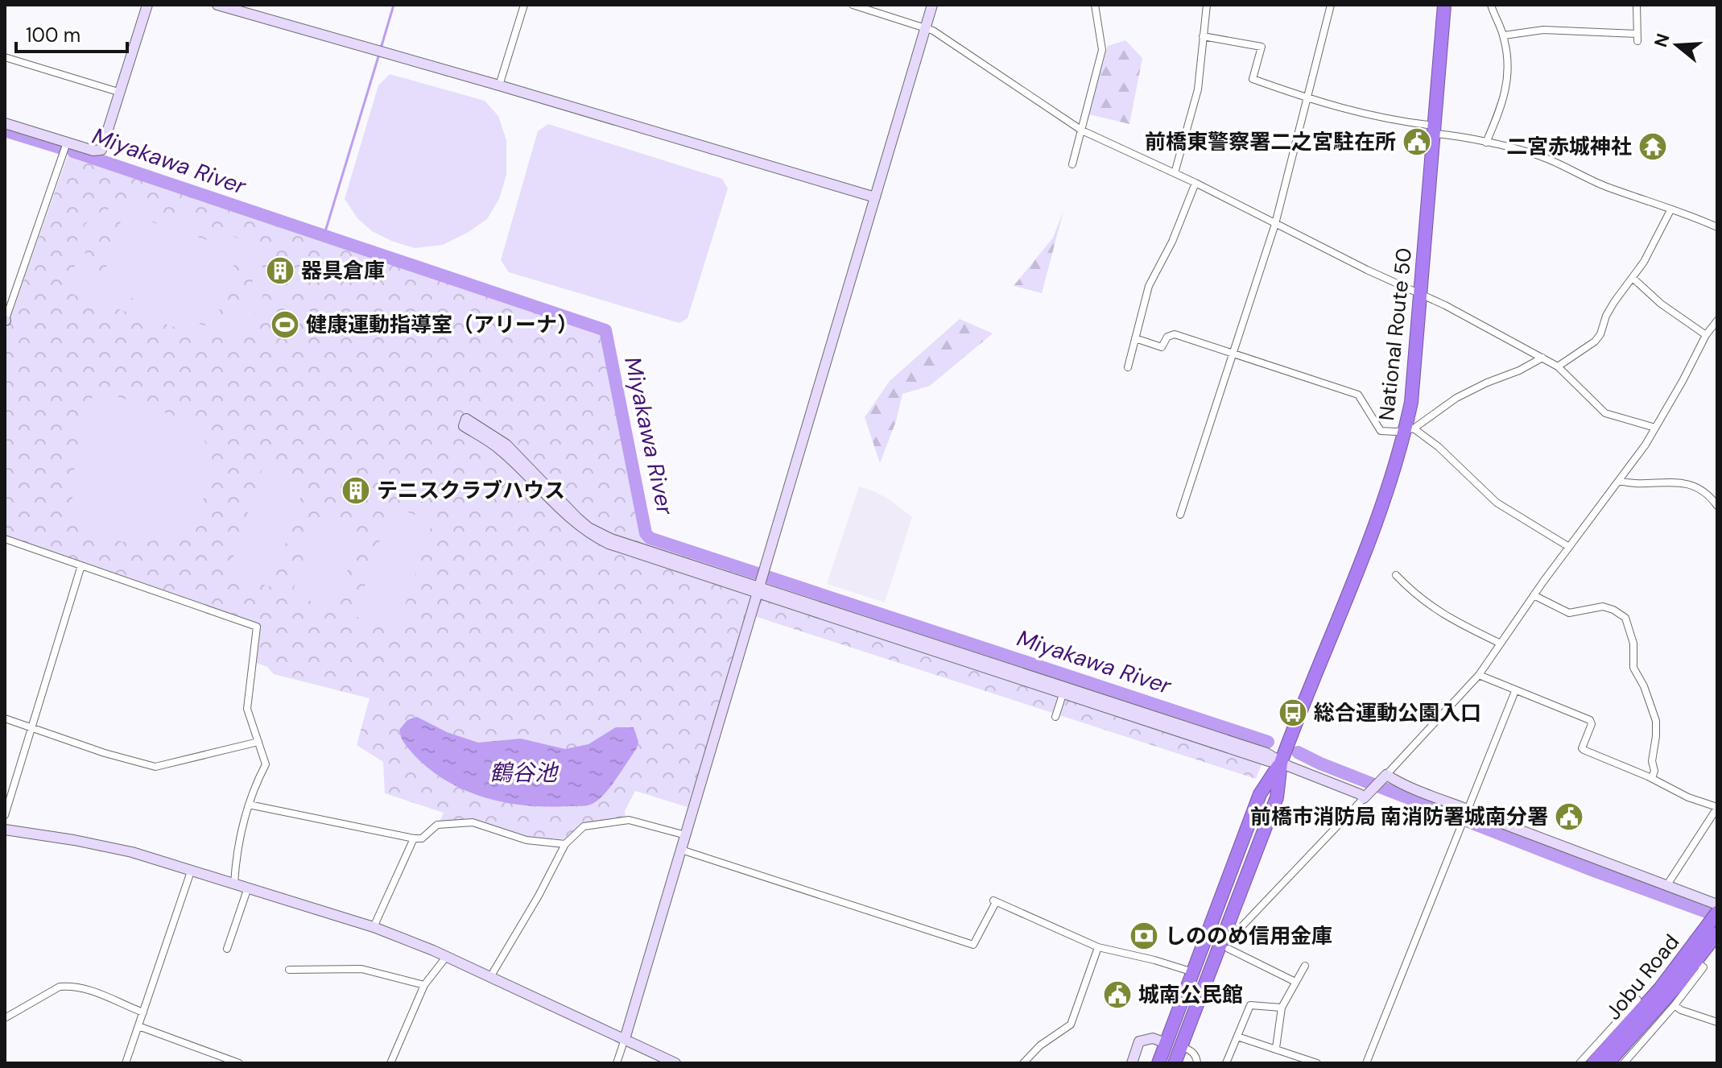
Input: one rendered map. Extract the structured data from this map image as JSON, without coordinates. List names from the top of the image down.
{
  "streets": {
    "highway": ["National Route 50", "Jobu Road"]
  },
  "water": ["Miyakawa River", "鶴谷池"],
  "places": {
    "public building": ["前橋東警察署二之宮駐在所", "前橋市消防局 南消防署城南分署", "城南公民館"],
    "temple": ["二宮赤城神社"],
    "building": ["器具倉庫", "テニスクラブハウス"],
    "sports": ["健康運動指導室（アリーナ）"],
    "bus stop": ["総合運動公園入口"],
    "bank": ["しののめ信用金庫"]
  },
  "scale_bar": "100 m",
  "north": "left"
}
